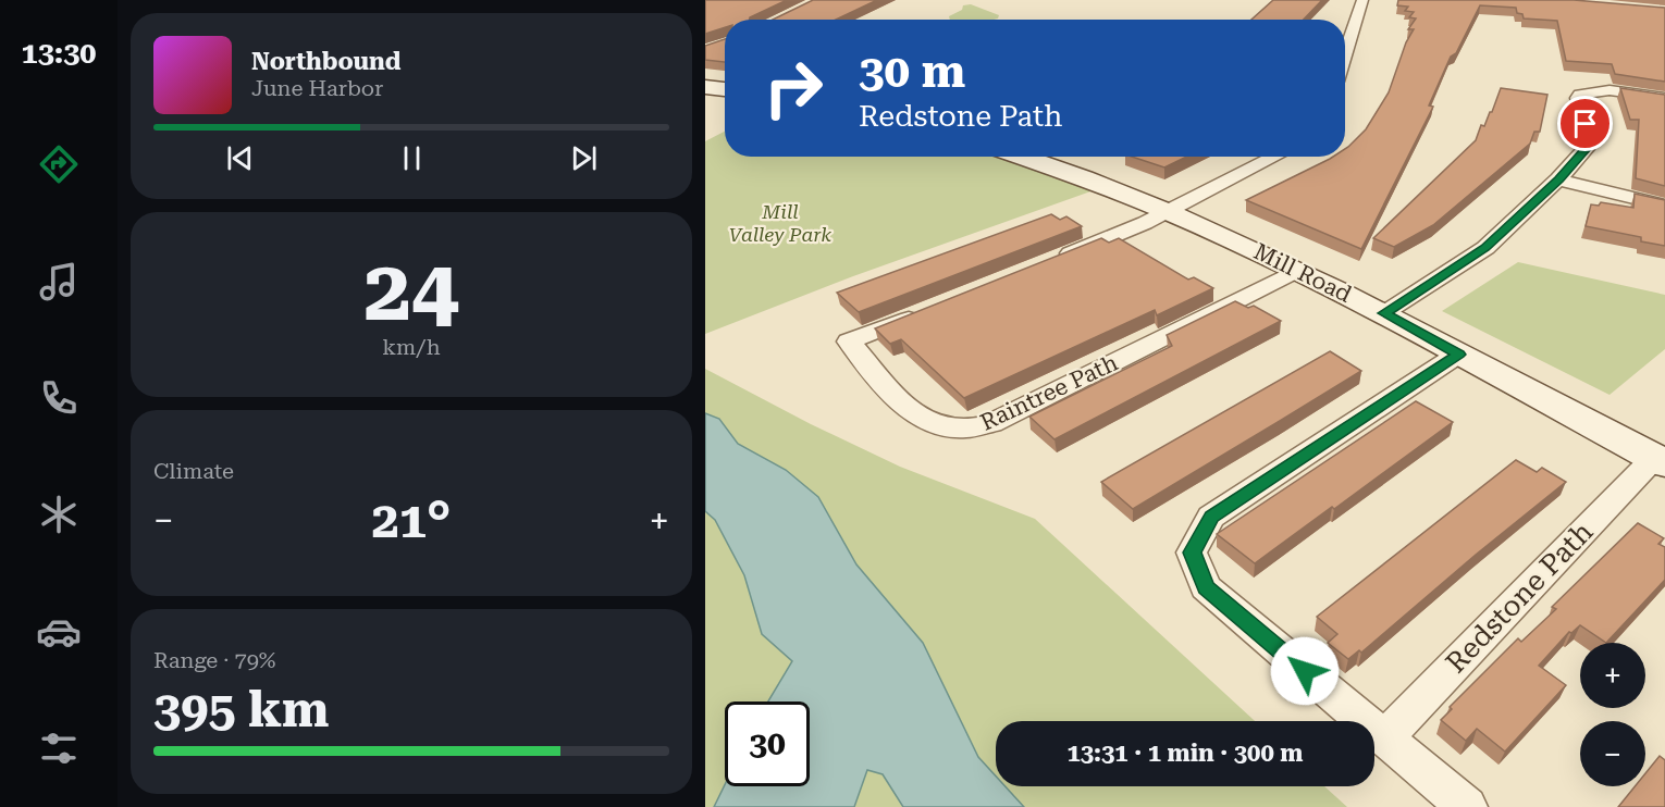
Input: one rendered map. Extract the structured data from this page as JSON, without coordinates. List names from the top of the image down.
{
  "streets": {
    "street": ["Mill Road", "Raintree Path", "Redstone Path"]
  },
  "crossings": [
    ["Mill Road", "Raintree Path"],
    ["Mill Road", "Redstone Path"]
  ],
  "parks": ["Mill Valley Park"],
  "page": {
    "tabs": "13:30",
    "turn": ["30 m", "Redstone Path"],
    "song": ["Northbound", "June Harbor"],
    "tile": [
      ["24", "km/h"],
      "Climate",
      ["Range · 79%", "395 km"]
    ],
    "heat": ["−", "21°", "+"],
    "map_buttons": ["+", "−"],
    "limit": "30",
    "trip": "13:31 · 1 min · 300 m"
  }
}
